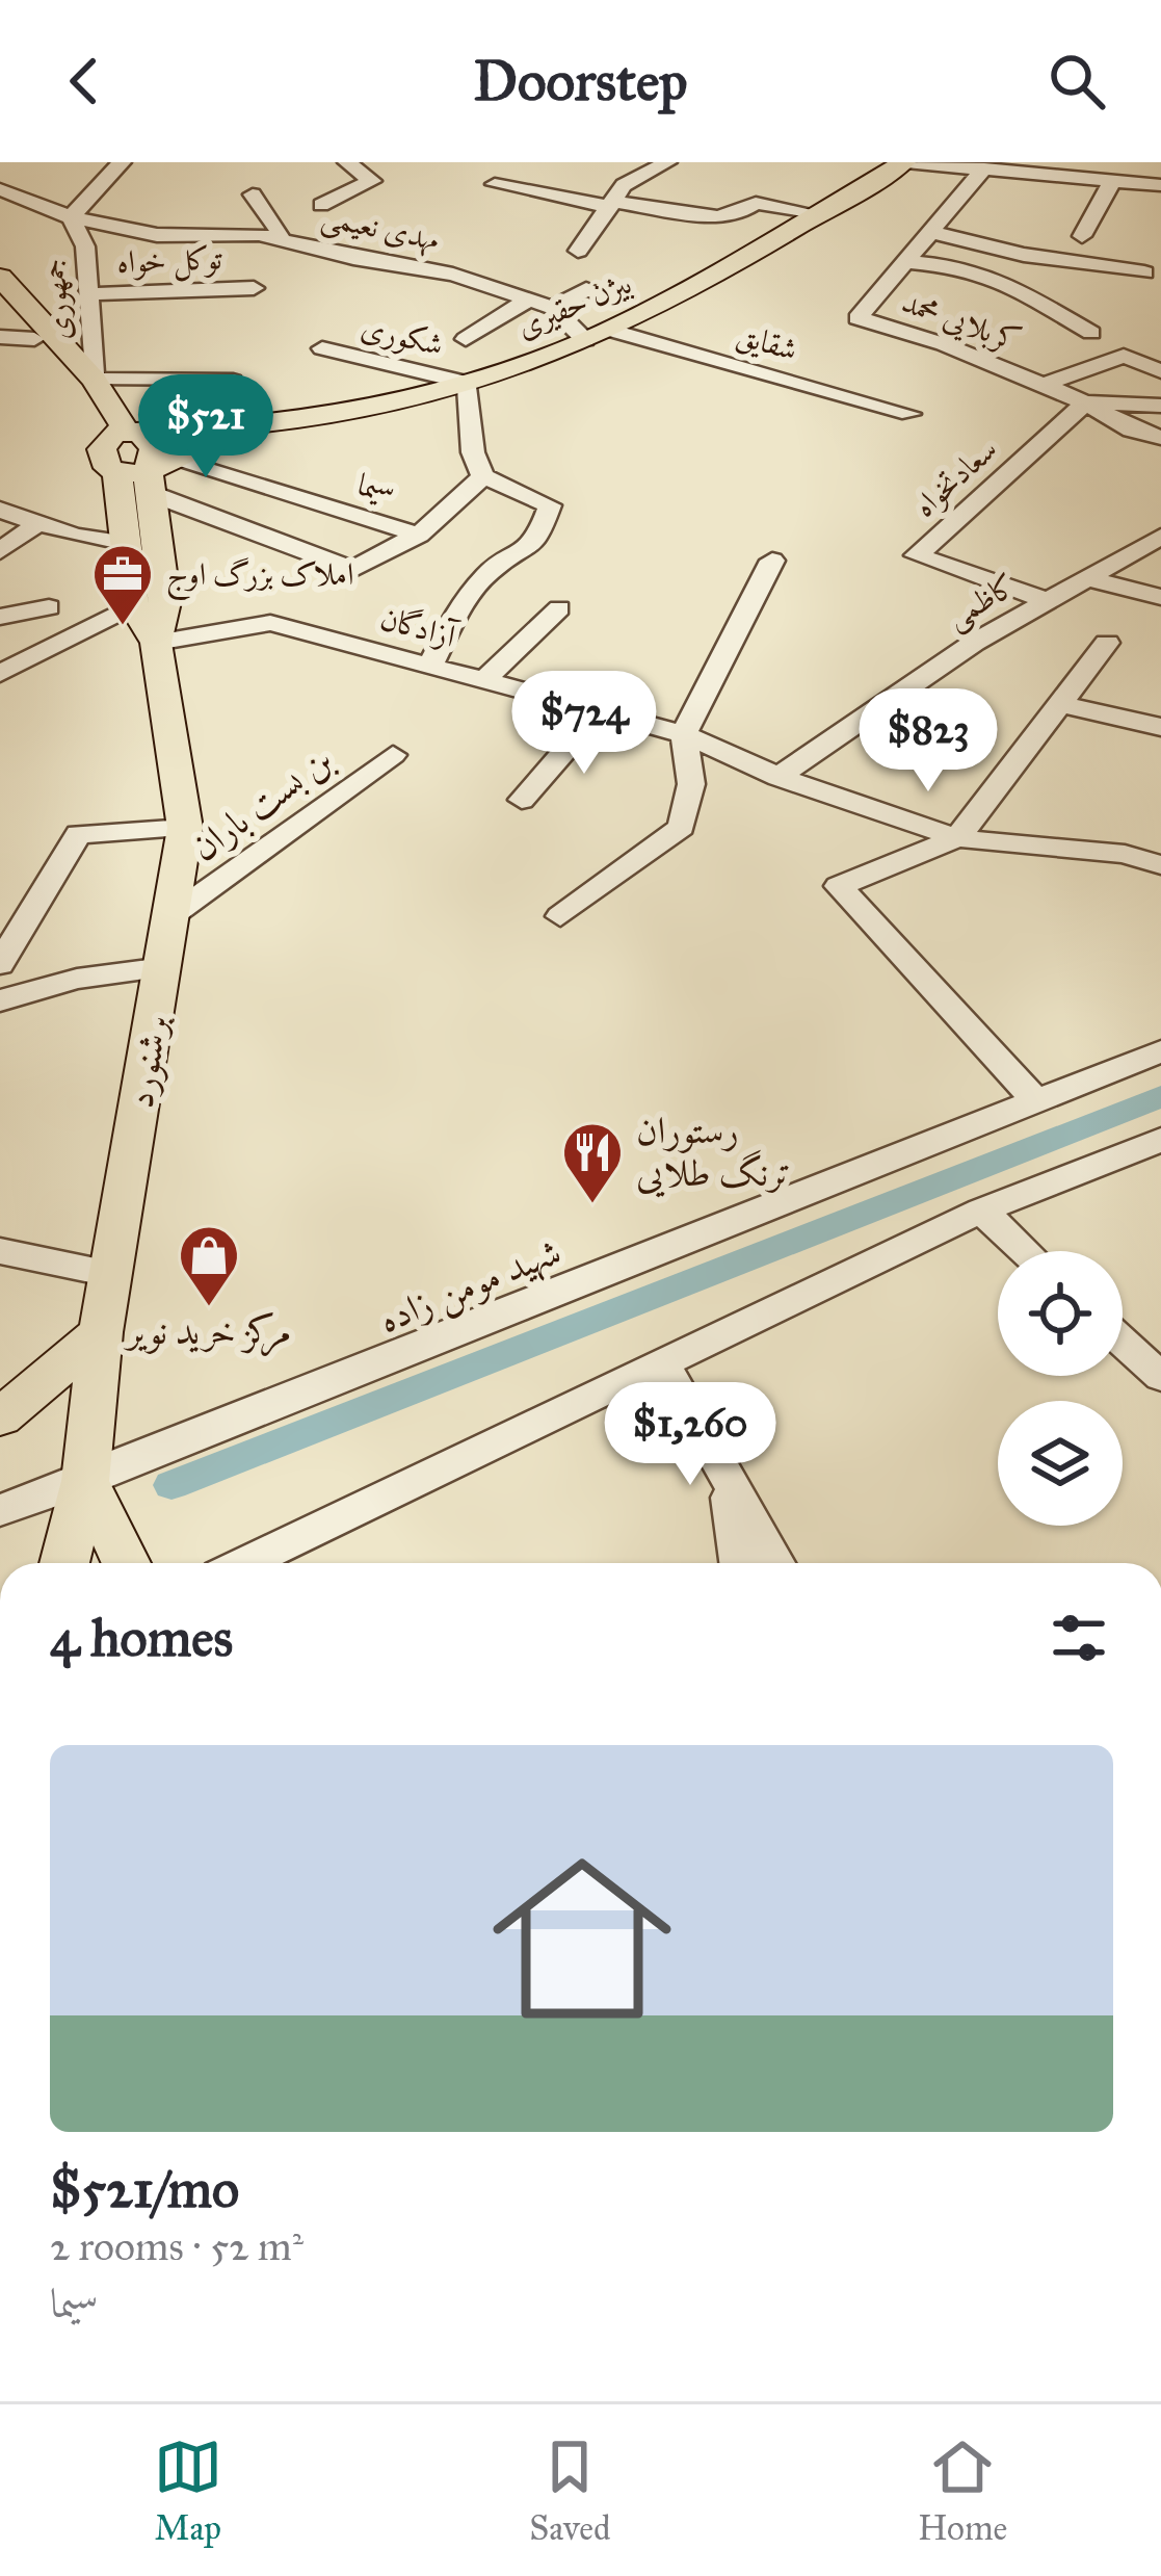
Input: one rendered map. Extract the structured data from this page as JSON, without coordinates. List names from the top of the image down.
{
  "streets": {
    "main road": ["بیژن حقیری", "برشنورد"],
    "street": [
      "مهدی نعیمی",
      "توکل خواه",
      "جمهوری",
      "کربلایی محمد",
      "شکوری",
      "شقایق",
      "سعادتخواه",
      "سیما",
      "کاظمی",
      "آزادگان",
      "بن بست باران",
      "شهید مومن زاده"
    ]
  },
  "crossings": [
    ["مهدی نعیمی", "جمهوری"],
    ["مهدی نعیمی", "بیژن حقیری"],
    ["مهدی نعیمی", "شقایق"],
    ["توکل خواه", "جمهوری"],
    ["بیژن حقیری", "شکوری"],
    ["بیژن حقیری", "شقایق"],
    ["کربلایی محمد", "سعادتخواه"],
    ["سعادتخواه", "کاظمی"],
    ["کاظمی", "آزادگان"],
    ["آزادگان", "برشنورد"],
    ["بن بست باران", "برشنورد"],
    ["برشنورد", "شهید مومن زاده"]
  ],
  "places": {
    "office": ["املاک بزرگ اوج"],
    "restaurant": ["رستوران ترنگ طلایی"],
    "shop": ["مرکز خرید نویر"]
  },
  "page": {
    "header": "Doorstep",
    "price": [
      "$521",
      "$724",
      "$823",
      "$1,260"
    ],
    "heading": "4 homes",
    "list": [
      {
        "name": "$521/mo",
        "note": "2 rooms · 52 m² · سیما"
      }
    ],
    "tabs": ["Map", "Saved", "Home"]
  }
}
